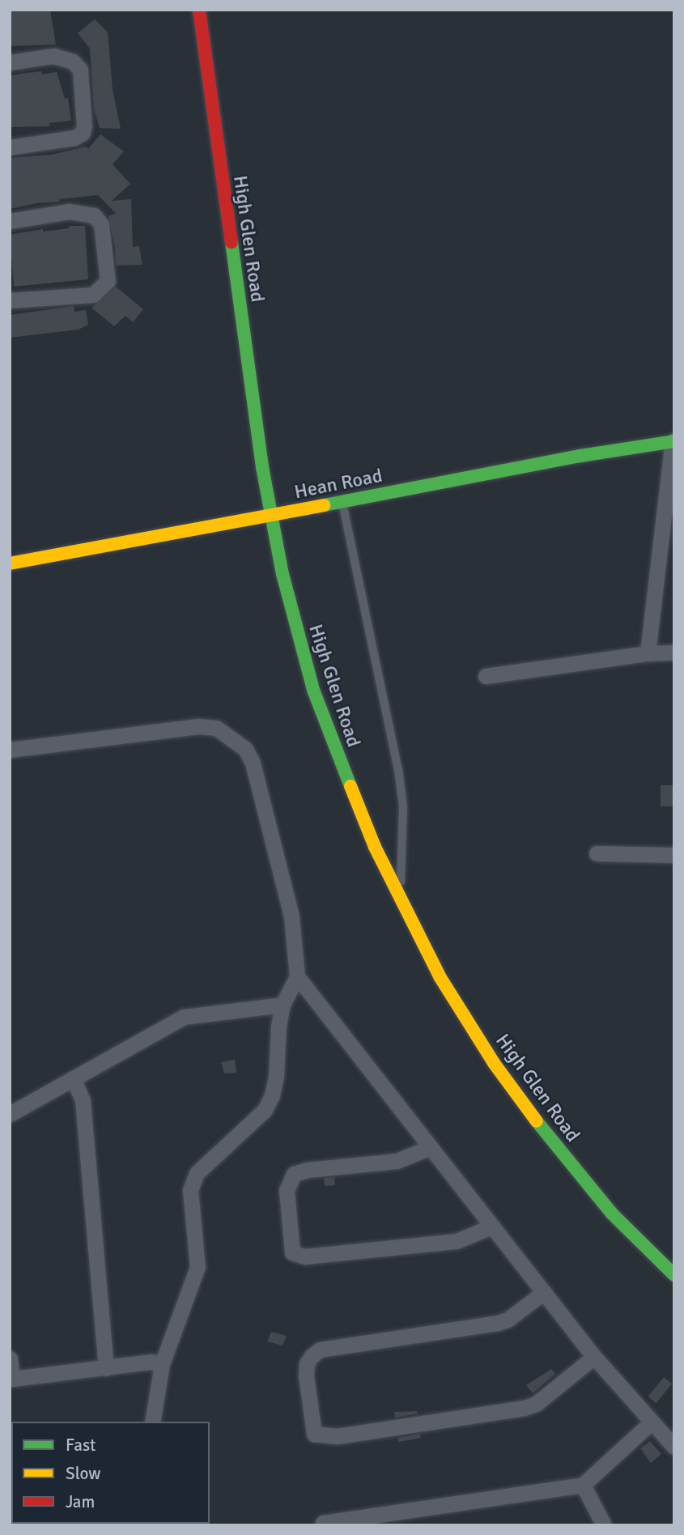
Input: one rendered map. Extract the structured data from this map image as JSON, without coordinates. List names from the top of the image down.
{
  "streets": {
    "main road": ["High Glen Road", "Hean Road"]
  },
  "crossings": [
    ["High Glen Road", "Hean Road"]
  ],
  "legend": ["Fast", "Slow", "Jam"]
}
